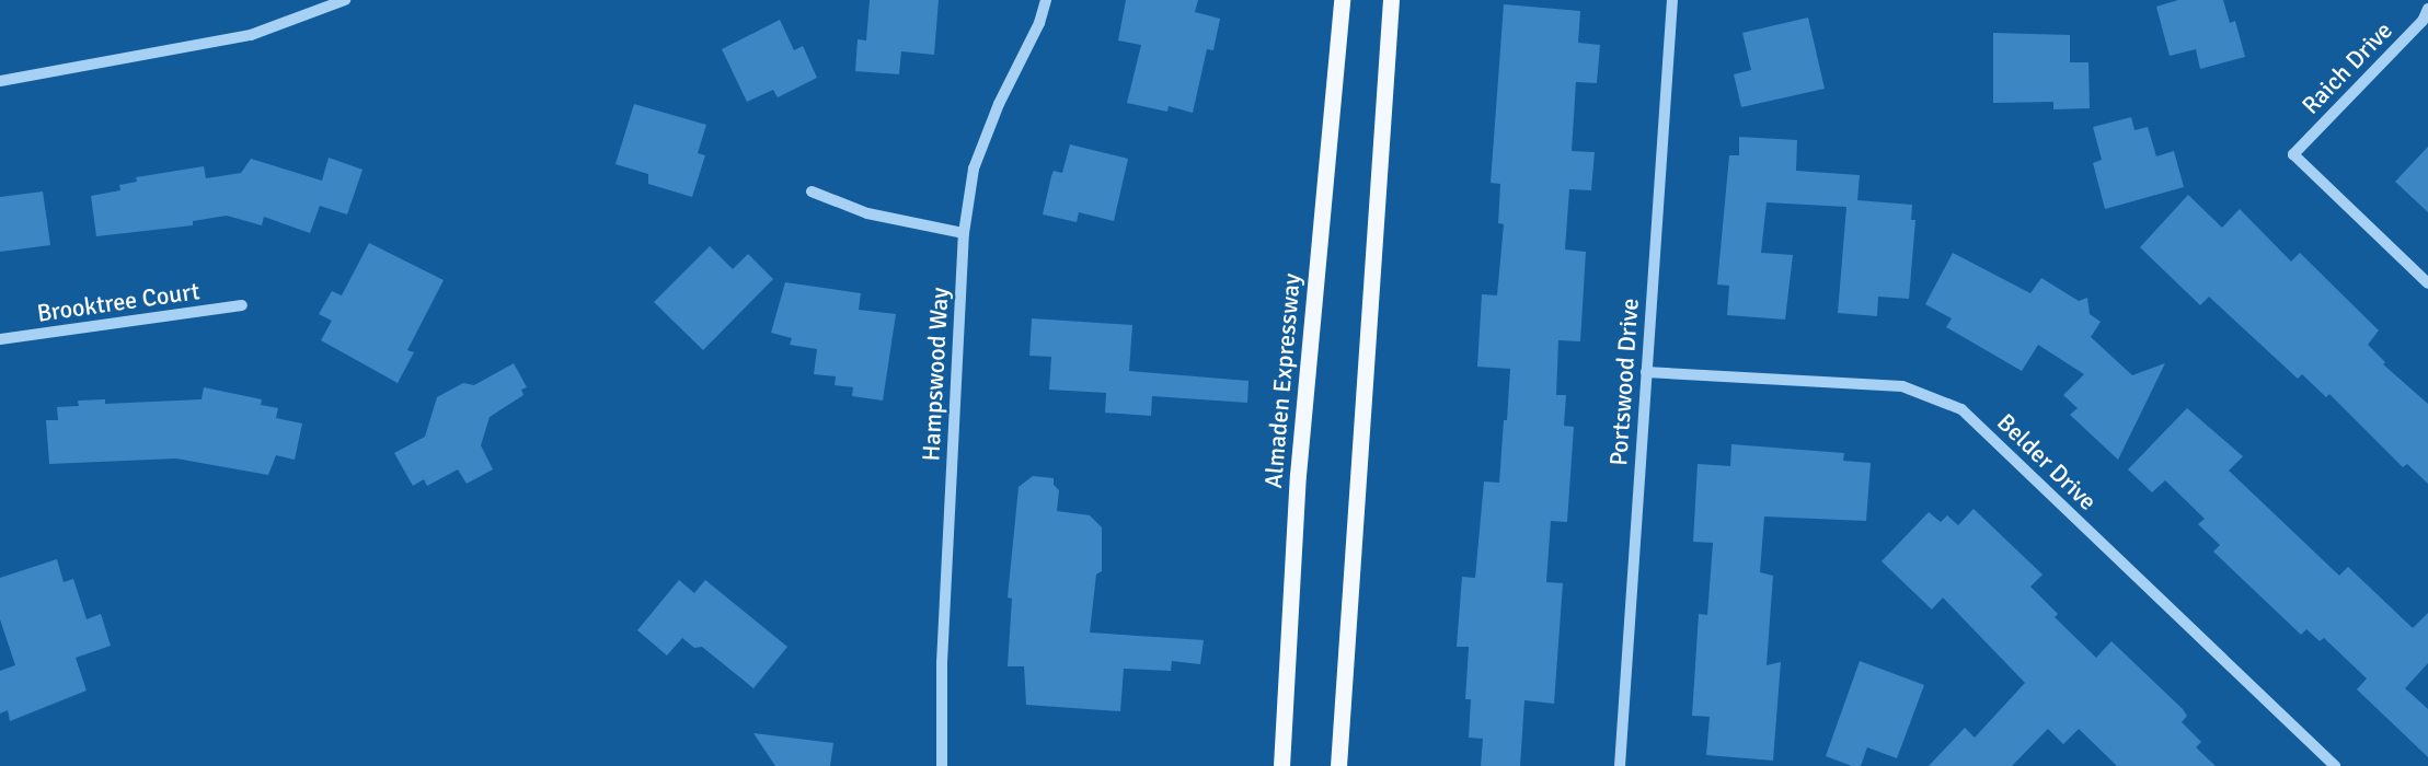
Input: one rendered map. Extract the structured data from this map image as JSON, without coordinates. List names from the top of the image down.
{
  "streets": {
    "main road": ["Almaden Expressway"],
    "street": [
      "Raich Drive",
      "Brooktree Court",
      "Hampswood Way",
      "Portswood Drive",
      "Belder Drive"
    ]
  },
  "crossings": [
    ["Portswood Drive", "Belder Drive"]
  ]
}
